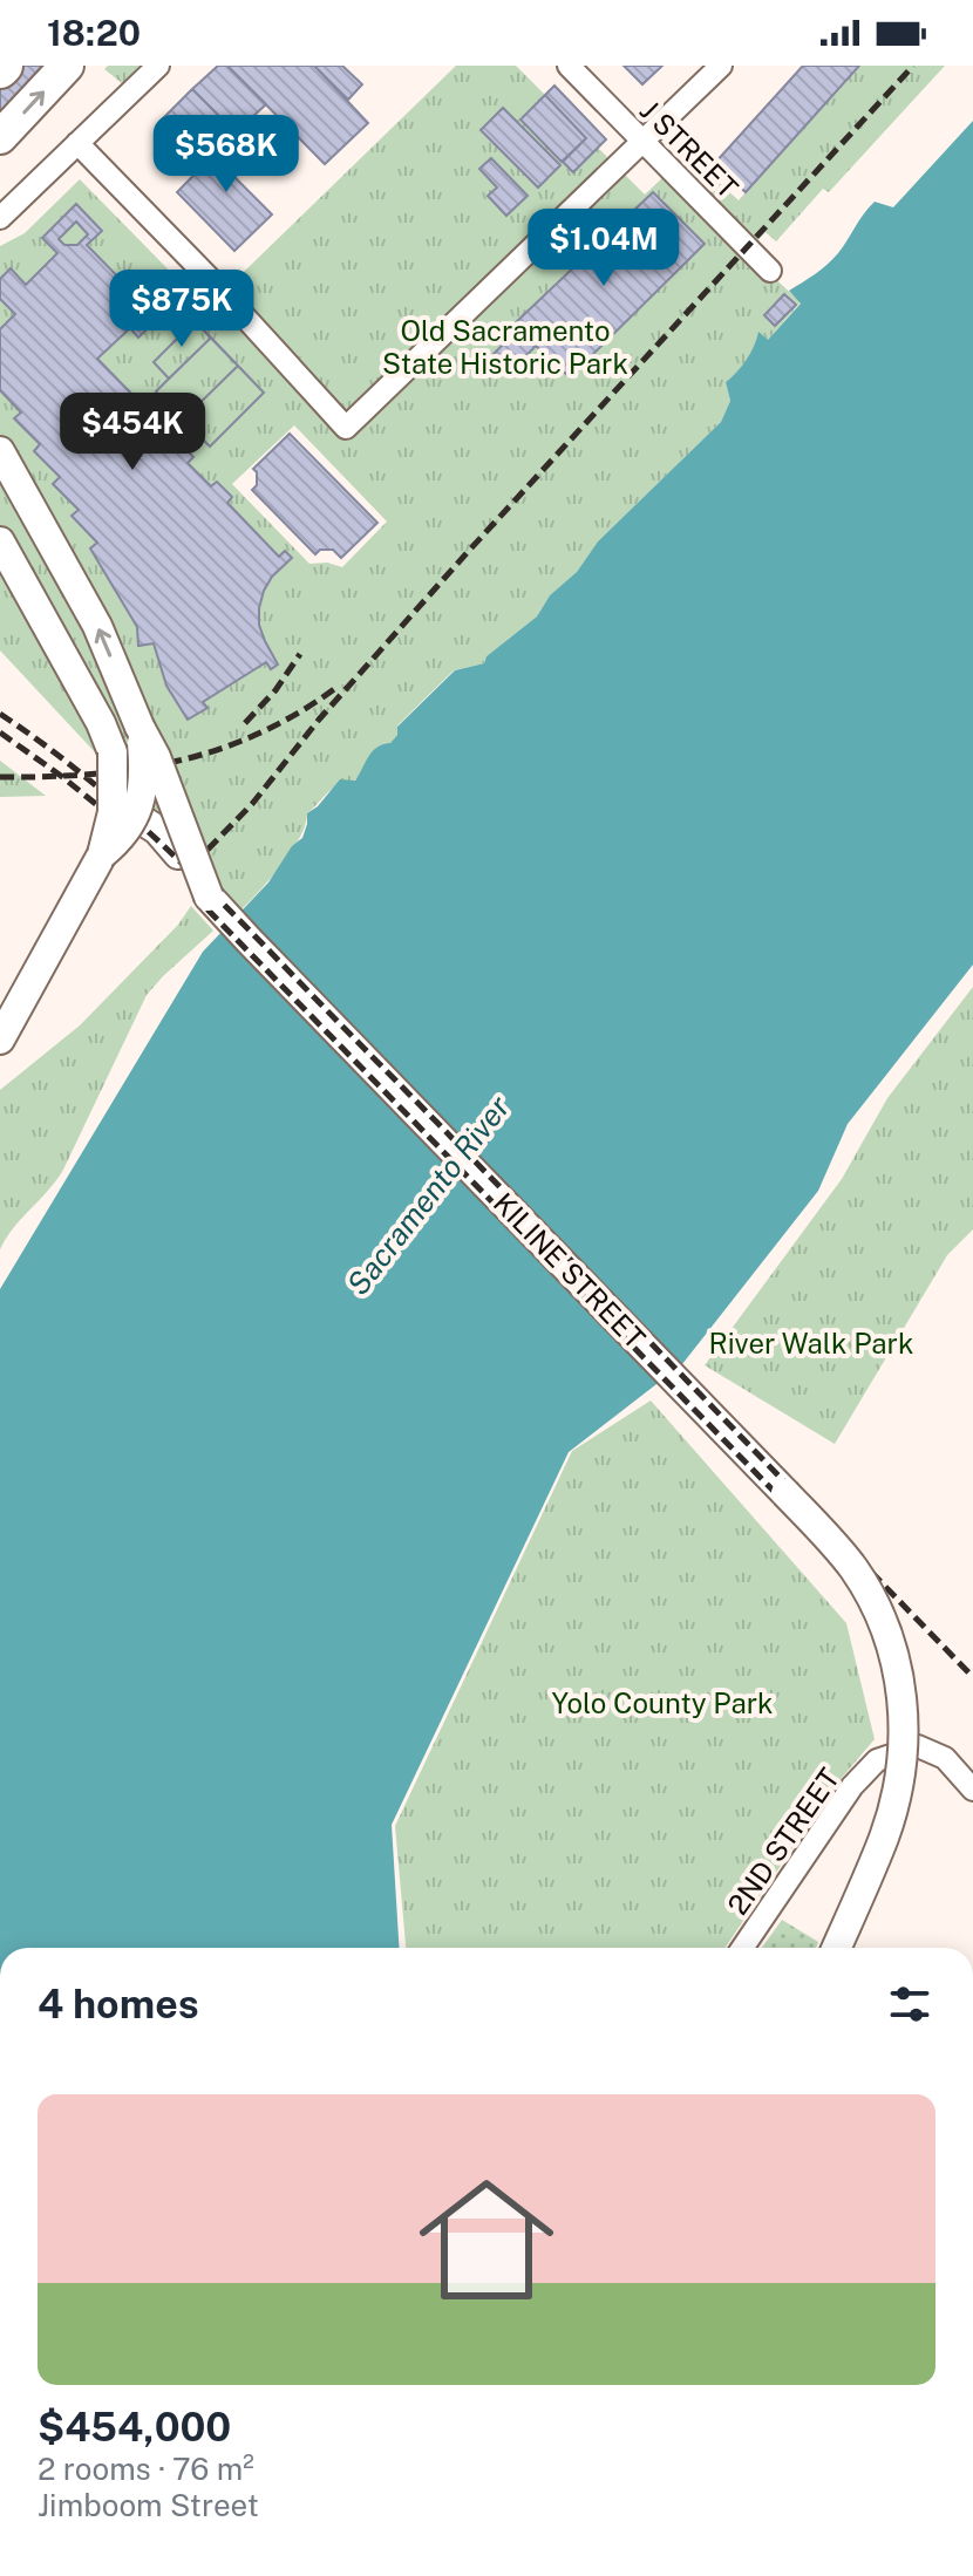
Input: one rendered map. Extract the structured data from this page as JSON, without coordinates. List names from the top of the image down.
{
  "streets": {
    "main road": ["KILINE STREET"],
    "street": ["J STREET", "2ND STREET"]
  },
  "water": ["Sacramento River"],
  "parks": ["Old Sacramento State Historic Park", "River Walk Park", "Yolo County Park"],
  "page": {
    "status": "18:20",
    "price": [
      "$568K",
      "$1.04M",
      "$875K",
      "$454K"
    ],
    "heading": "4 homes",
    "list": [
      {
        "name": "$454,000",
        "note": "2 rooms · 76 m² · Jimboom Street"
      }
    ]
  }
}
